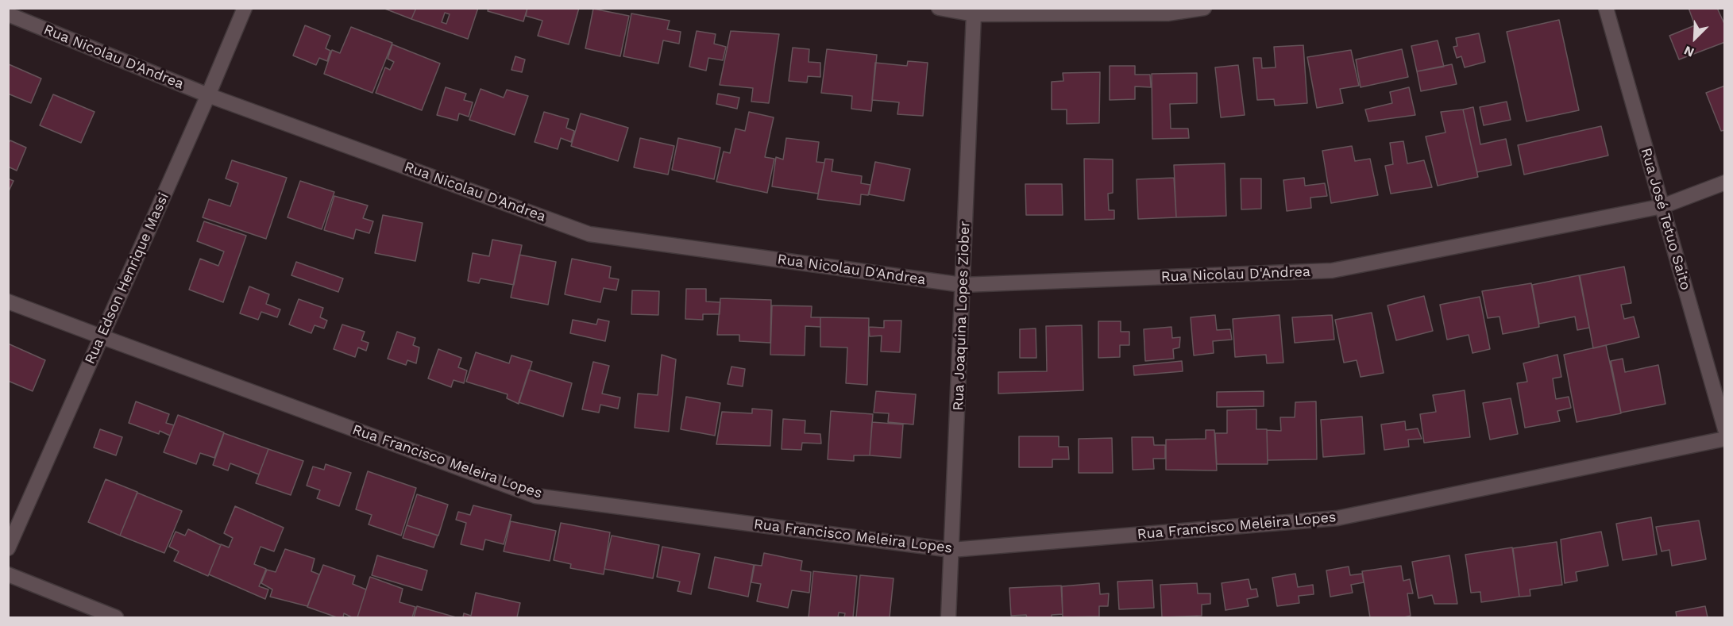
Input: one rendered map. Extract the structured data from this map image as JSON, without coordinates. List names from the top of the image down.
{
  "streets": {
    "street": [
      "Rua Nicolau D'Andrea",
      "Rua José Tetuo Saito",
      "Rua Edson Henrique Massi",
      "Rua Joaquina Lopes Ziober",
      "Rua Francisco Meleira Lopes"
    ]
  },
  "crossings": [
    ["Rua Nicolau D'Andrea", "Rua José Tetuo Saito"],
    ["Rua Nicolau D'Andrea", "Rua Edson Henrique Massi"],
    ["Rua Nicolau D'Andrea", "Rua Joaquina Lopes Ziober"],
    ["Rua Edson Henrique Massi", "Rua Francisco Meleira Lopes"],
    ["Rua Joaquina Lopes Ziober", "Rua Francisco Meleira Lopes"]
  ],
  "north": "bottom left"
}
